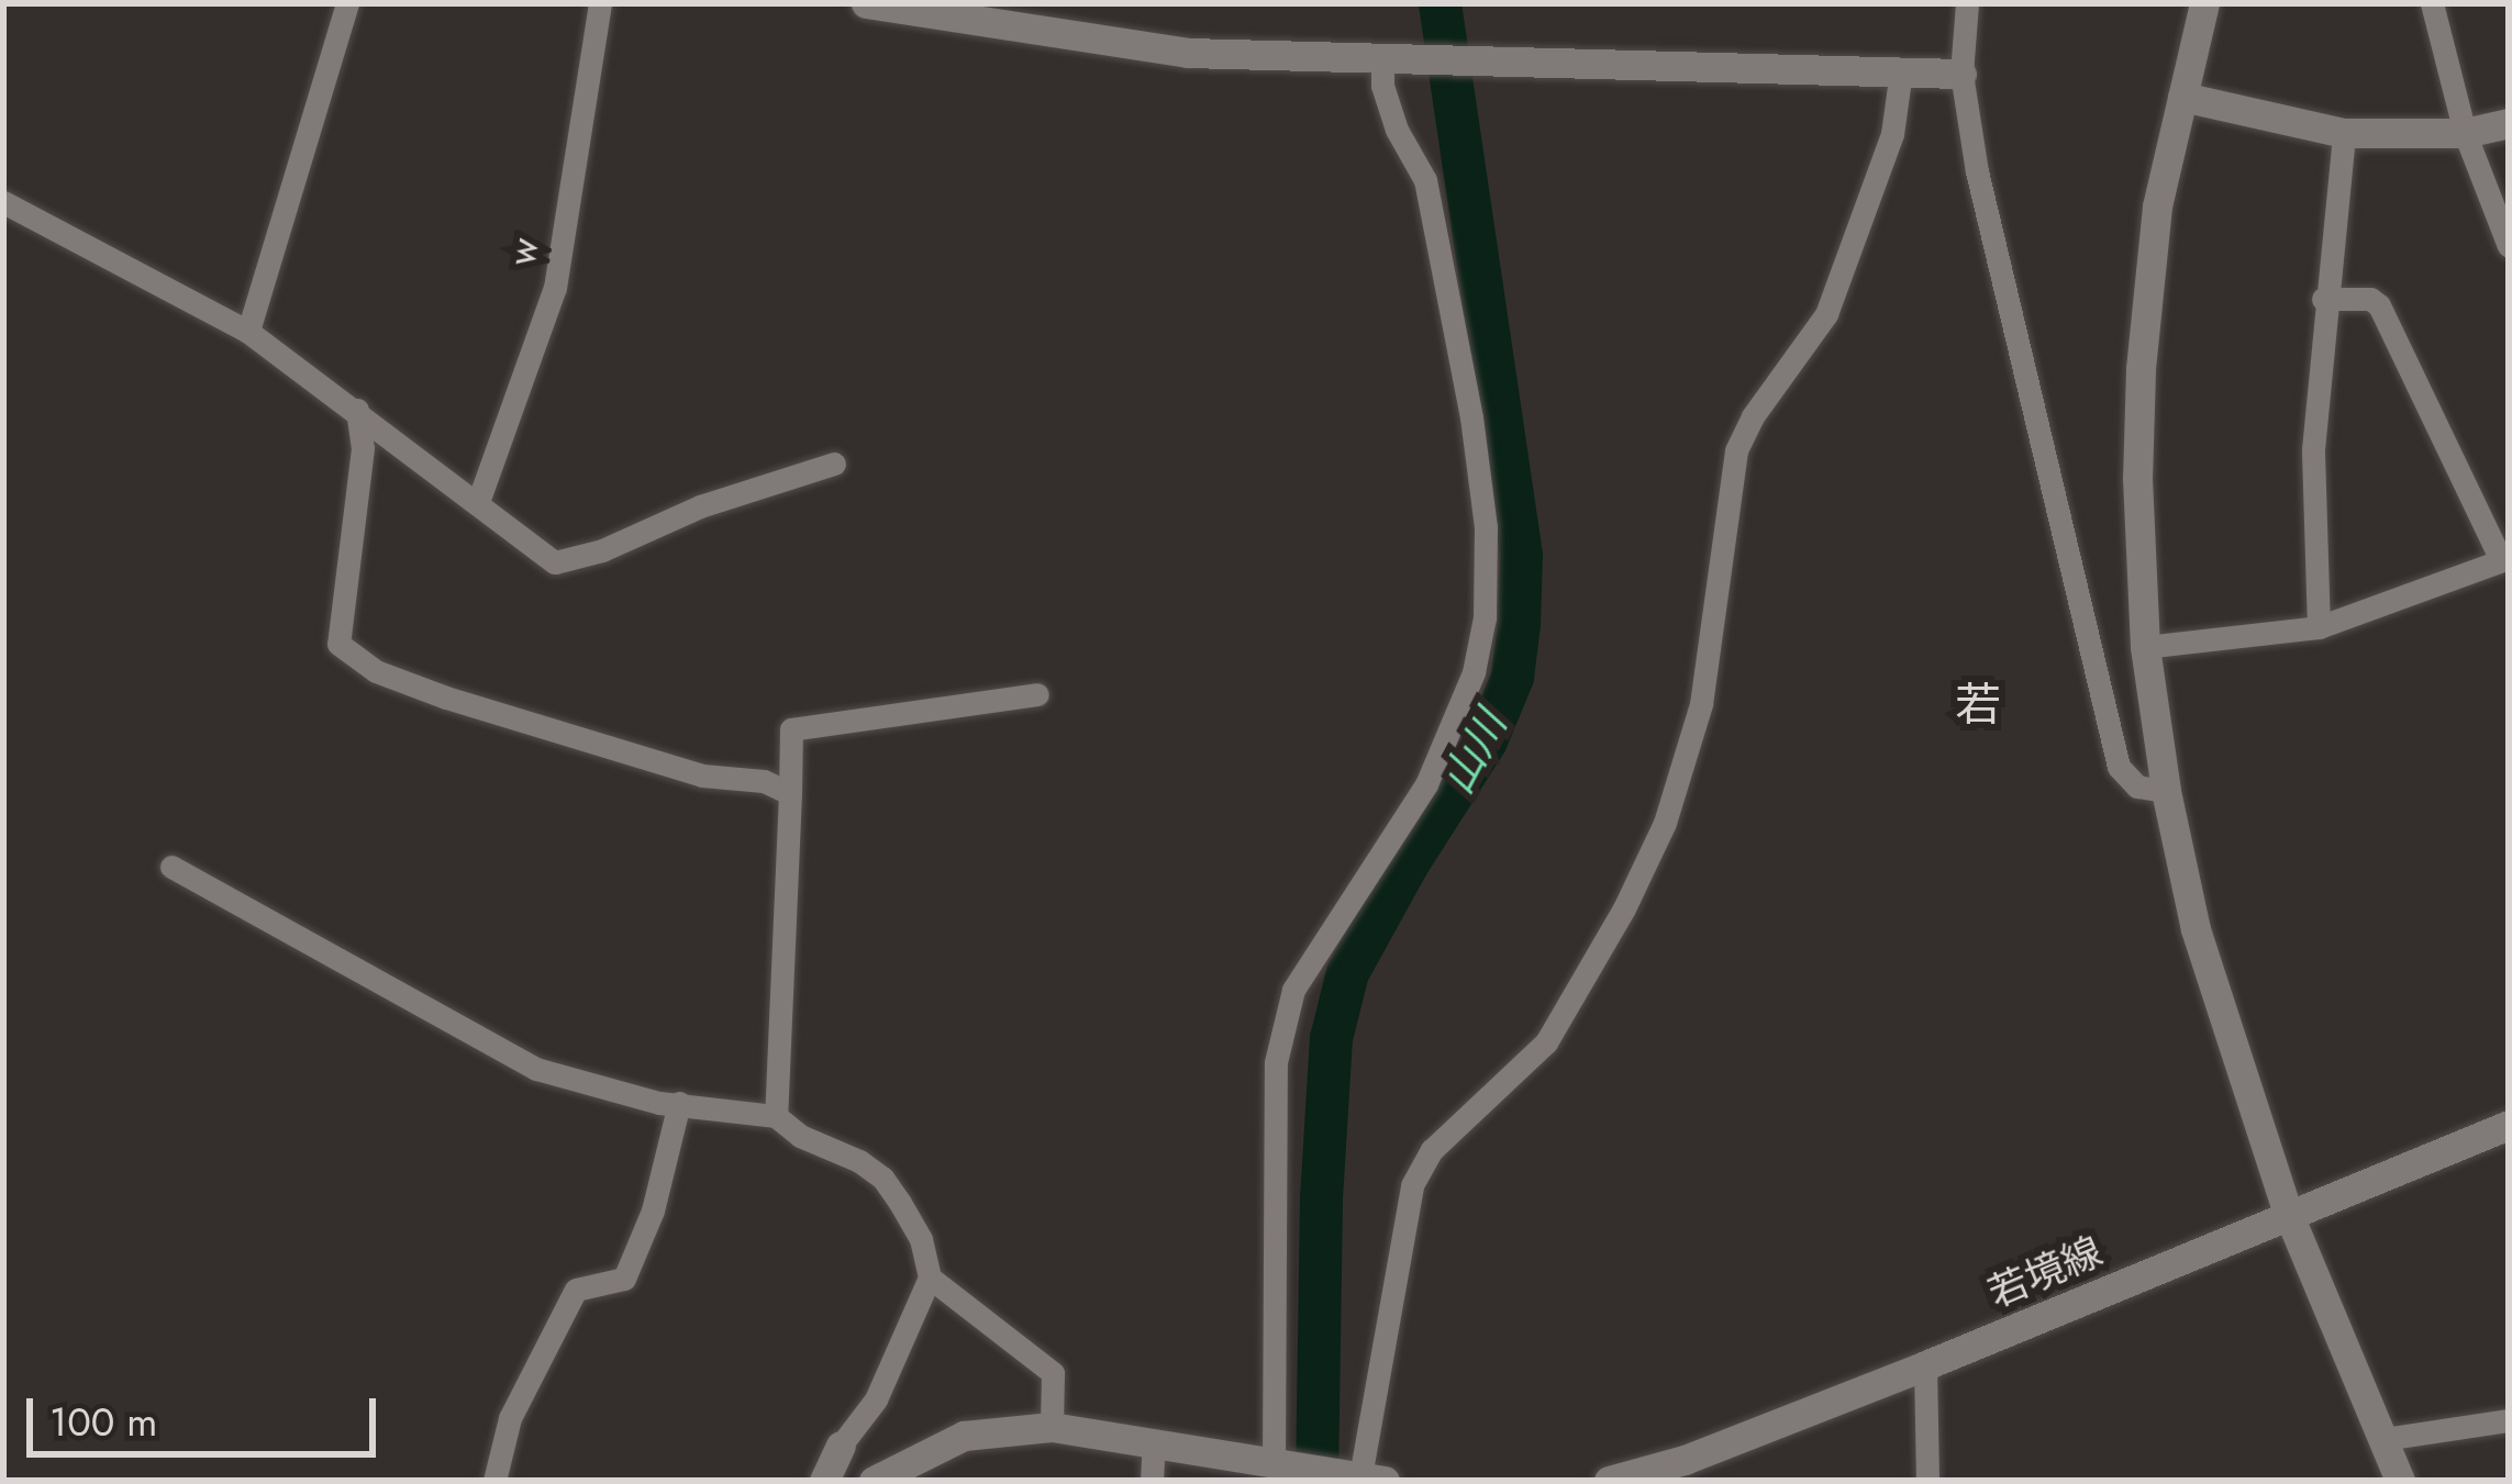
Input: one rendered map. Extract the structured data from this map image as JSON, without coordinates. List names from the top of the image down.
{
  "streets": {
    "street": ["w", "若境線"]
  },
  "districts": ["若"],
  "water": ["山川"],
  "scale_bar": "100 m"
}
